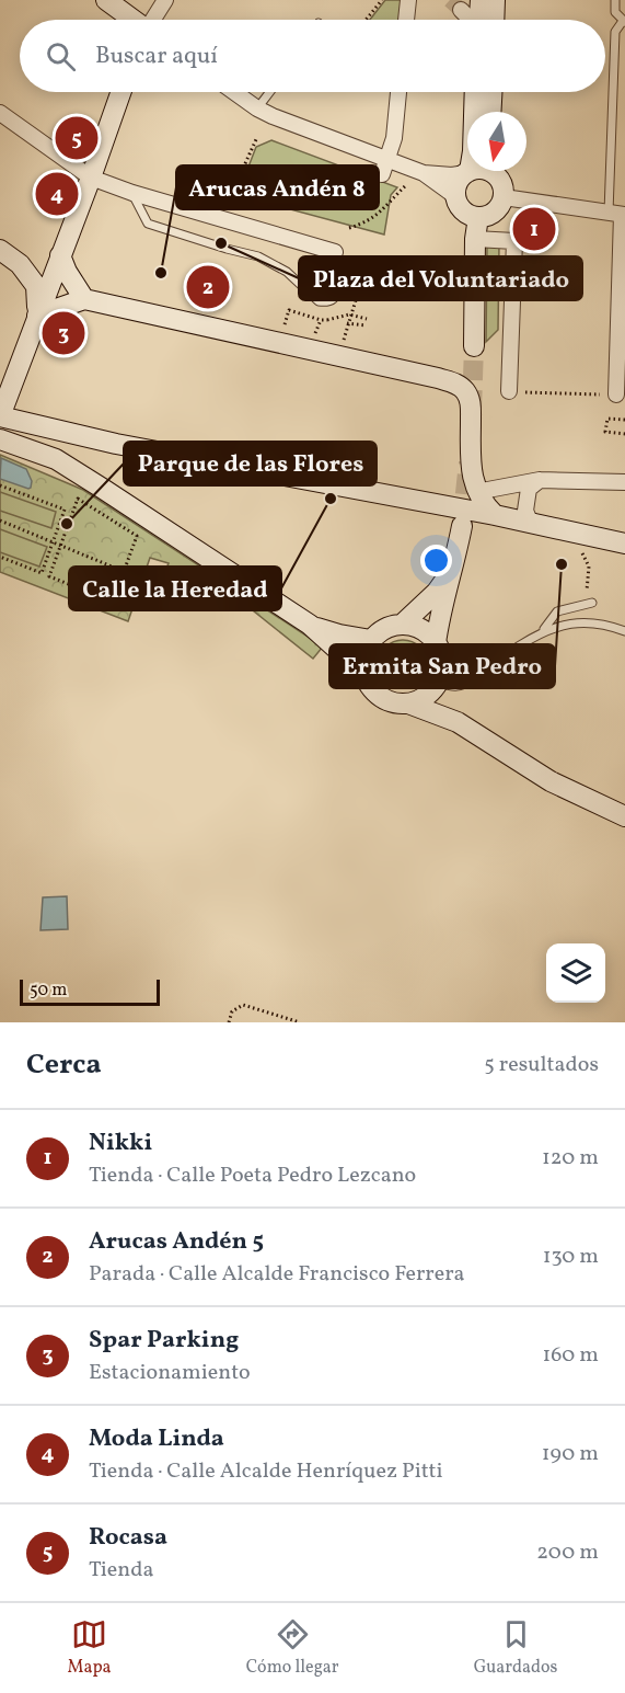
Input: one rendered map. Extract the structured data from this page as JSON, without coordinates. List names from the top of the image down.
{
  "places": [
    "Plaza del Voluntariado",
    "Arucas Andén 8",
    "Calle la Heredad",
    "Parque de las Flores",
    "Ermita San Pedro"
  ],
  "scale_bar": "50 m",
  "north": "bottom",
  "page": {
    "search": "Buscar aquí",
    "pins": [
      "5",
      "4",
      "1",
      "2",
      "3"
    ],
    "scale": "50 m",
    "heading": ["Cerca", "5 resultados"],
    "list": [
      {
        "mark": "1",
        "name": "Nikki",
        "note": "Tienda · Calle Poeta Pedro Lezcano",
        "value": "120 m"
      },
      {
        "mark": "2",
        "name": "Arucas Andén 5",
        "note": "Parada · Calle Alcalde Francisco Ferrera",
        "value": "130 m"
      },
      {
        "mark": "3",
        "name": "Spar Parking",
        "note": "Estacionamiento",
        "value": "160 m"
      },
      {
        "mark": "4",
        "name": "Moda Linda",
        "note": "Tienda · Calle Alcalde Henríquez Pitti",
        "value": "190 m"
      },
      {
        "mark": "5",
        "name": "Rocasa",
        "note": "Tienda",
        "value": "200 m"
      }
    ],
    "nav": ["Mapa", "Cómo llegar", "Guardados"]
  }
}
